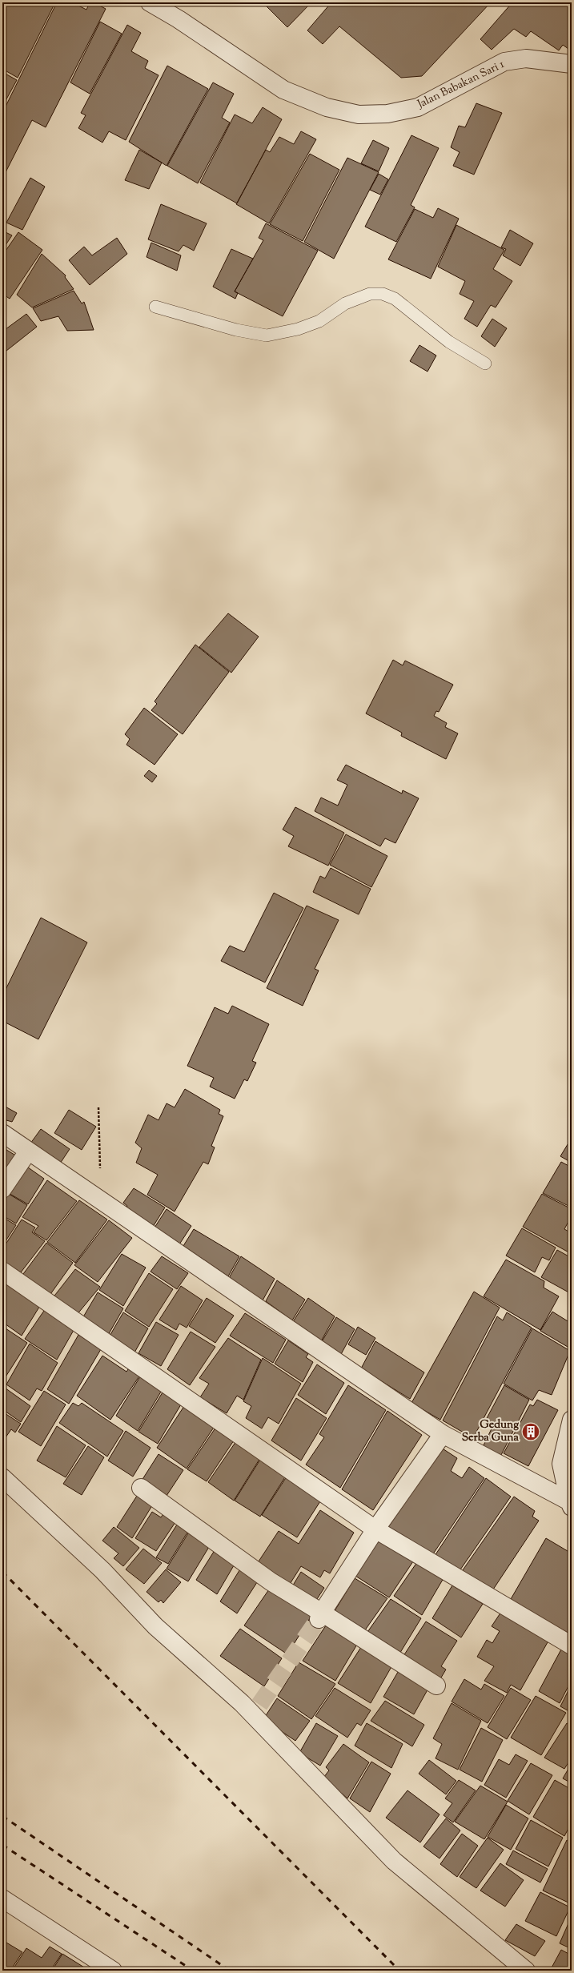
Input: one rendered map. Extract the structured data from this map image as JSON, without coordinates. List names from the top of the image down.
{
  "streets": {
    "street": ["Jalan Babakan Sari 1"]
  },
  "places": {
    "building": ["Gedung Serba Guna"]
  }
}
